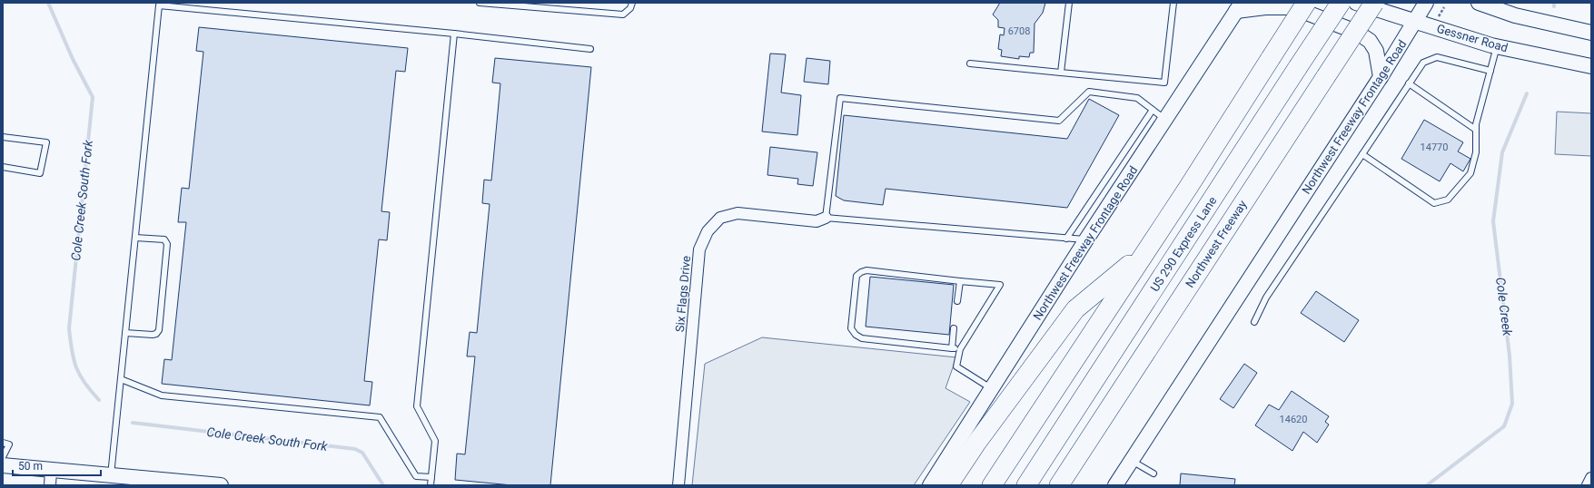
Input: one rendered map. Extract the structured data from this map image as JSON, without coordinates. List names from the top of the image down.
{
  "streets": {
    "highway": ["US 290 Express Lane", "Northwest Freeway"],
    "main road": ["Gessner Road", "Northwest Freeway Frontage Road"],
    "street": ["Six Flags Drive"]
  },
  "crossings": [
    ["Gessner Road", "Northwest Freeway Frontage Road"]
  ],
  "water": ["Cole Creek South Fork", "Cole Creek"],
  "house_numbers": ["6708", "14770", "14620"],
  "scale_bar": "50 m"
}
